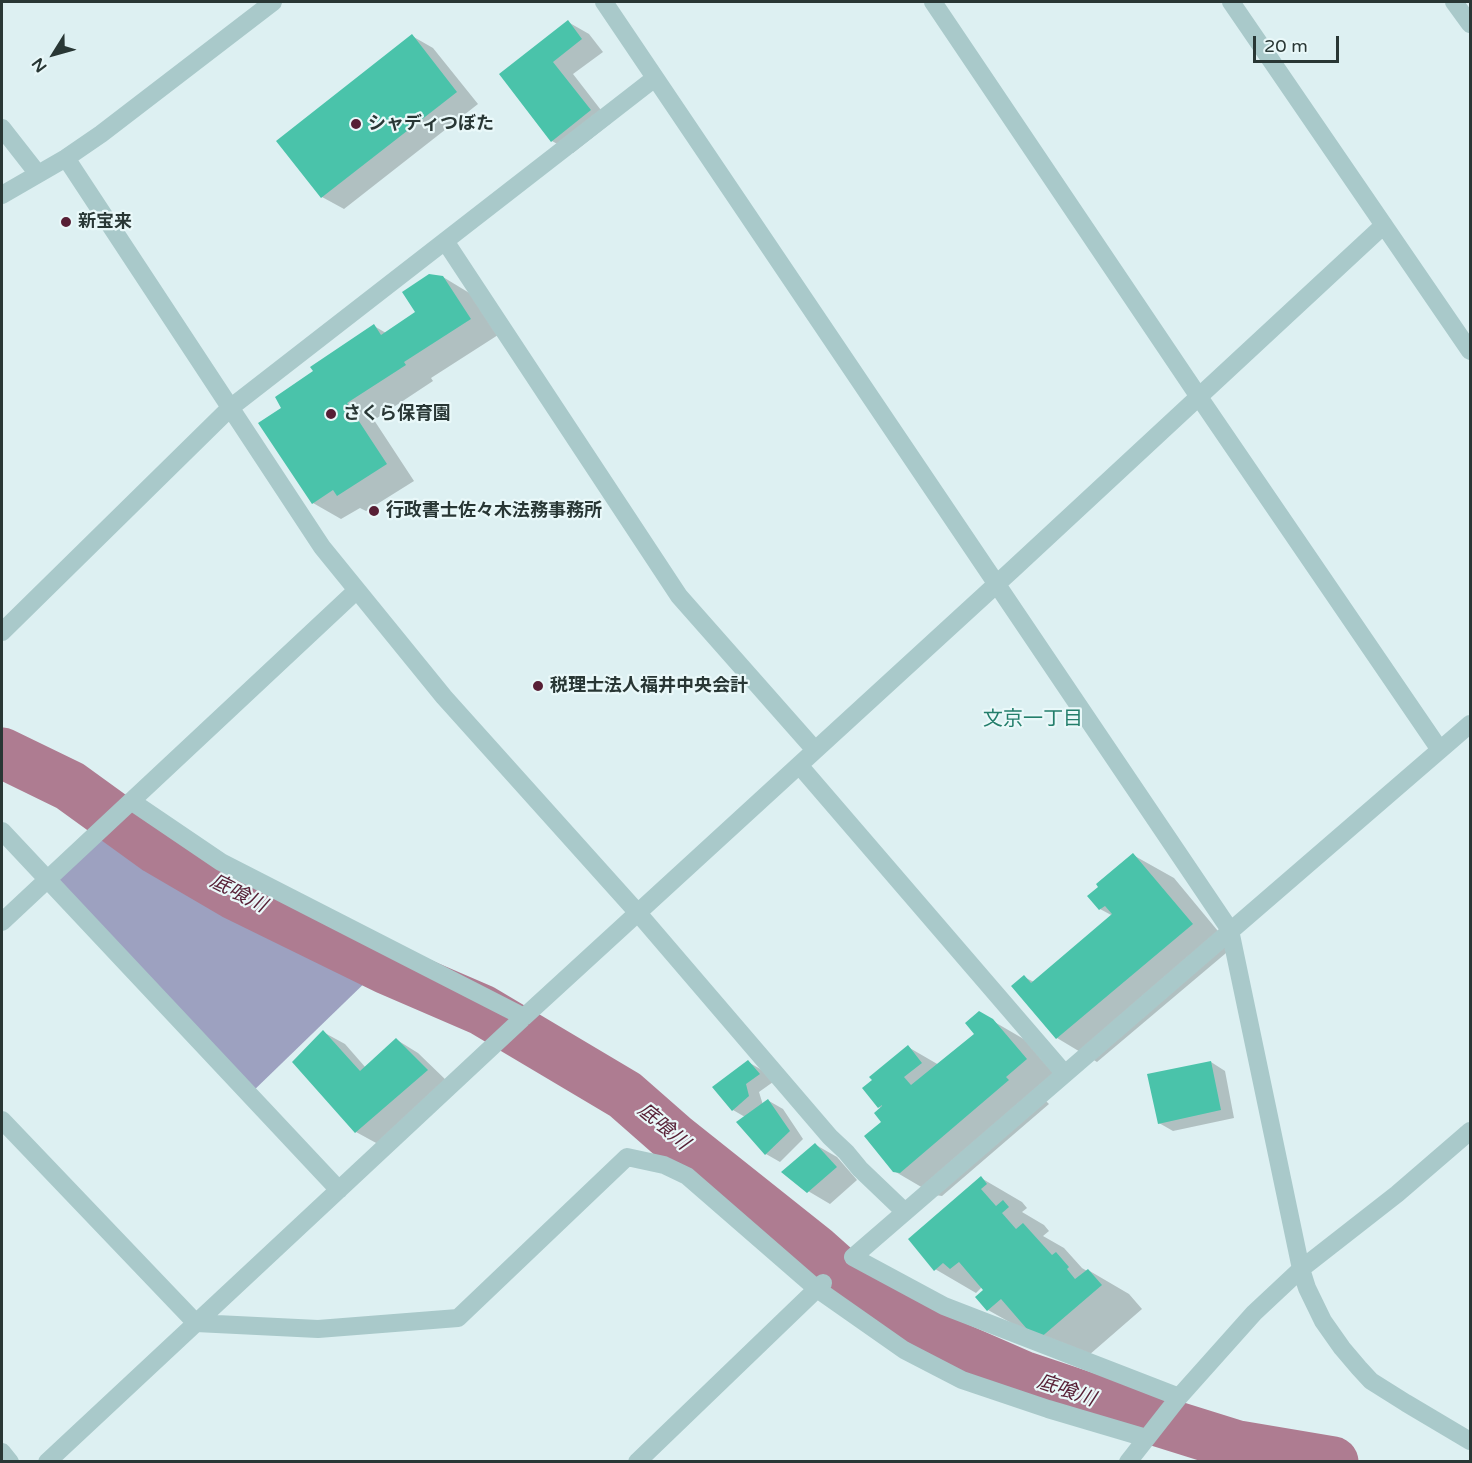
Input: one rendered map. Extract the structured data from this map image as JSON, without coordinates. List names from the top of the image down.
{
  "districts": ["文京一丁目"],
  "water": ["底喰川"],
  "places": [
    "シャディつぼた",
    "新宝来",
    "さくら保育園",
    "行政書士佐々木法務事務所",
    "税理士法人福井中央会計"
  ],
  "scale_bar": "20 m",
  "north": "bottom left"
}
